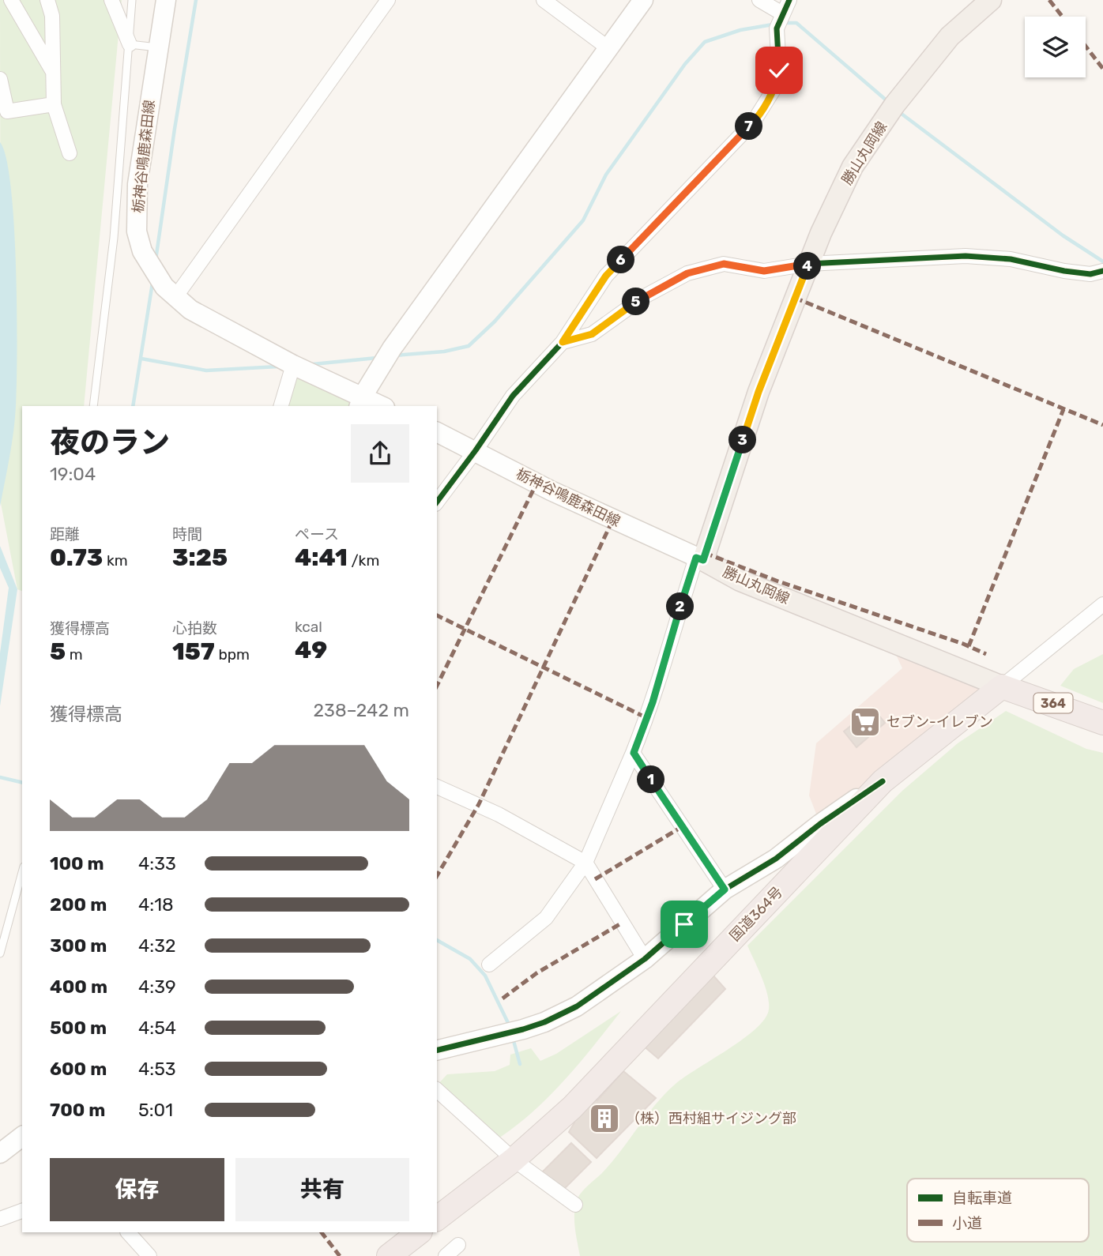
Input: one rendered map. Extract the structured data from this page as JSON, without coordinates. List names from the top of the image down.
{
  "streets": {
    "highway": ["364", "国道364号"],
    "main road": ["勝山丸岡線"],
    "street": ["栃神谷鳴鹿森田線"]
  },
  "crossings": [
    ["勝山丸岡線", "栃神谷鳴鹿森田線"],
    ["勝山丸岡線", "364"],
    ["勝山丸岡線", "国道364号"],
    ["364", "国道364号"]
  ],
  "places": {
    "supermarket": ["セブン-イレブン"],
    "building": ["（株）西村組サイジング部"]
  },
  "legend": ["自転車道", "小道"],
  "page": {
    "pins": [
      "7",
      "6",
      "4",
      "5",
      "3",
      "2",
      "1"
    ],
    "heading": ["夜のラン", "19:04"],
    "stats": [
      ["距離", "0.73 km"],
      ["時間", "3:25"],
      ["ペース", "4:41 /km"],
      ["獲得標高", "5 m"],
      ["心拍数", "157 bpm"],
      ["kcal", "49"]
    ],
    "chart": ["獲得標高", "238–242 m"],
    "list": [
      {
        "name": "100 m",
        "note": "4:33"
      },
      {
        "name": "200 m",
        "note": "4:18"
      },
      {
        "name": "300 m",
        "note": "4:32"
      },
      {
        "name": "400 m",
        "note": "4:39"
      },
      {
        "name": "500 m",
        "note": "4:54"
      },
      {
        "name": "600 m",
        "note": "4:53"
      },
      {
        "name": "700 m",
        "note": "5:01"
      }
    ],
    "buttons": ["保存", "共有"]
  }
}
